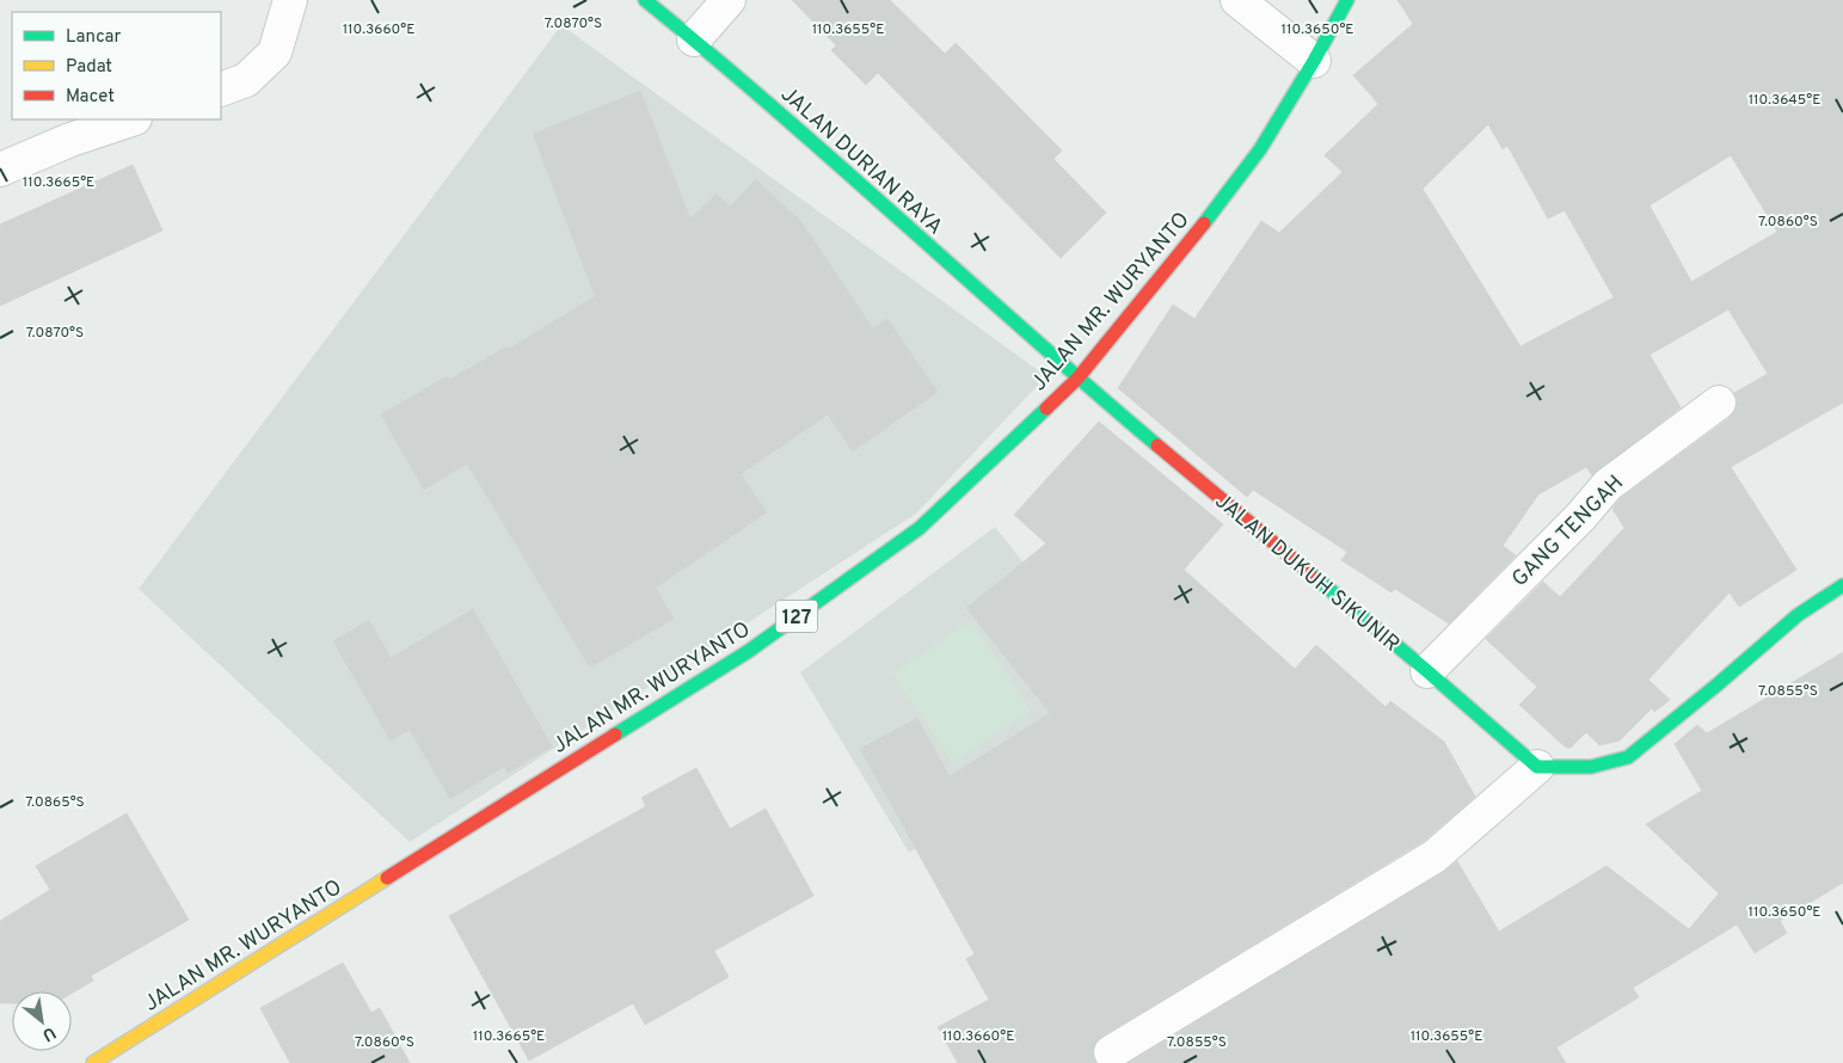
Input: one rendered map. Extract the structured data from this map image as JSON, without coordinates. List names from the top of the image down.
{
  "streets": {
    "main road": [
      "JALAN DURIAN RAYA",
      "JALAN MR. WURYANTO",
      "JALAN DUKUH SIKUNIR",
      "127"
    ],
    "street": ["GANG TENGAH"]
  },
  "crossings": [
    ["JALAN DURIAN RAYA", "JALAN MR. WURYANTO"],
    ["JALAN DURIAN RAYA", "JALAN DUKUH SIKUNIR"],
    ["JALAN MR. WURYANTO", "JALAN DUKUH SIKUNIR"],
    ["GANG TENGAH", "JALAN DUKUH SIKUNIR"]
  ],
  "legend": ["Lancar", "Padat", "Macet"],
  "north": "bottom right",
  "coordinates": [
    "7.0870°S",
    "110.3650°E",
    "110.3660°E",
    "110.3655°E",
    "110.3645°E",
    "110.3665°E",
    "7.0860°S",
    "7.0855°S",
    "7.0865°S"
  ]
}
